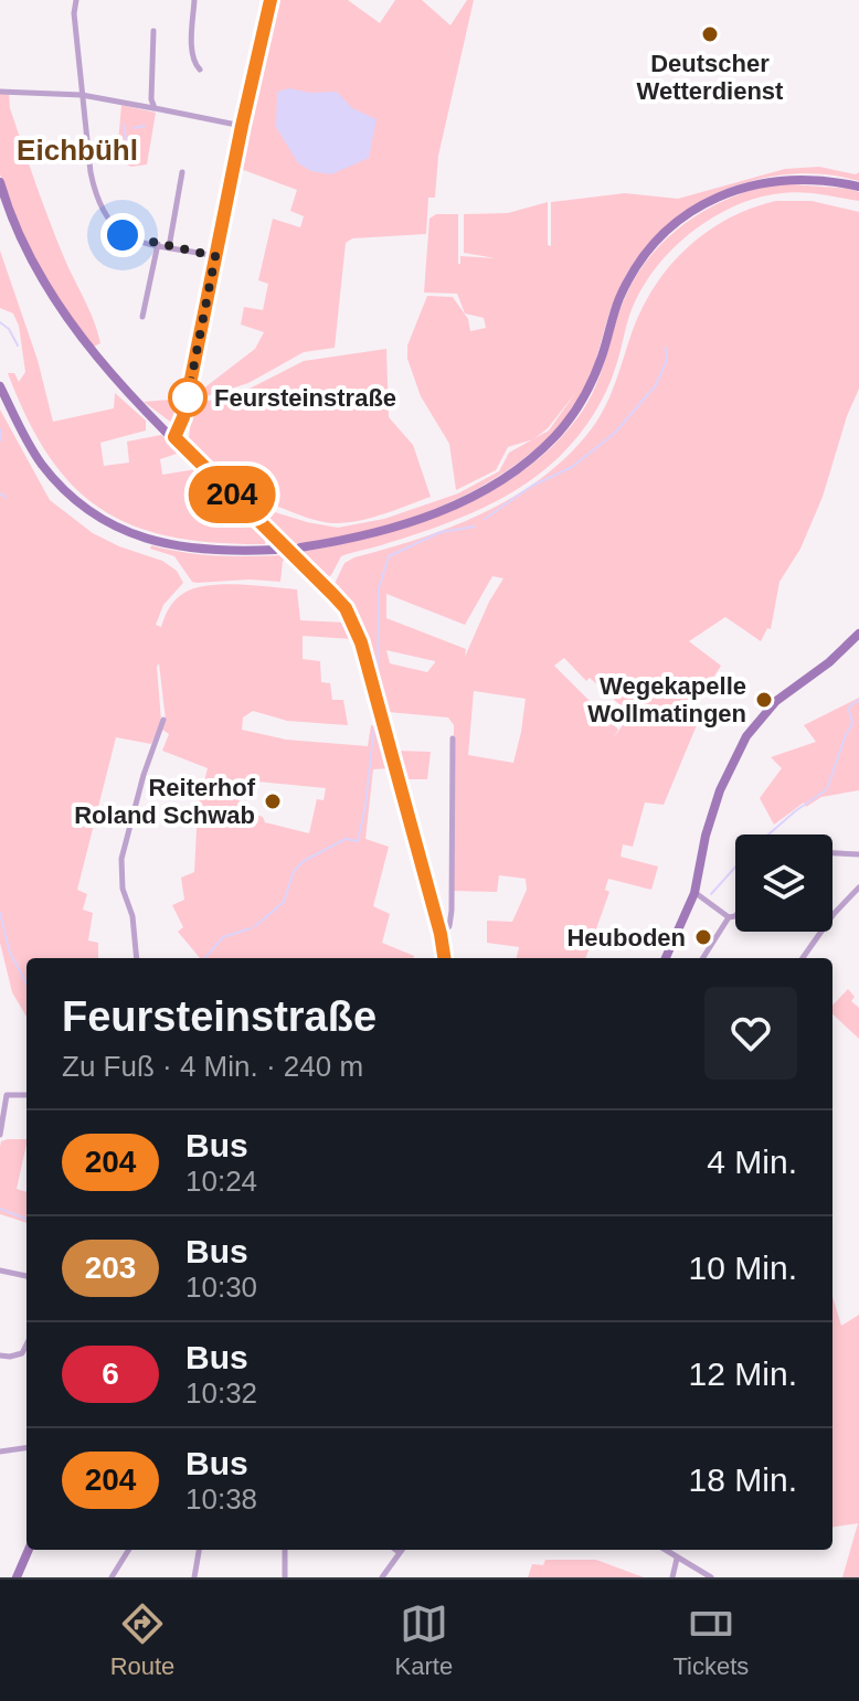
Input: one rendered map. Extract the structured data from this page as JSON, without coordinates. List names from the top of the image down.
{
  "districts": ["Eichbühl"],
  "places": [
    "Deutscher Wetterdienst",
    "Feursteinstraße",
    "Wegekapelle Wollmatingen",
    "Reiterhof Roland Schwab",
    "Heuboden"
  ],
  "lines": ["bus line 204"],
  "page": {
    "on_map": "204",
    "heading": ["Feursteinstraße", "Zu Fuß · 4 Min. · 240 m"],
    "list": [
      {
        "mark": "204",
        "name": "Bus",
        "note": "10:24",
        "value": "4 Min."
      },
      {
        "mark": "203",
        "name": "Bus",
        "note": "10:30",
        "value": "10 Min."
      },
      {
        "mark": "6",
        "name": "Bus",
        "note": "10:32",
        "value": "12 Min."
      },
      {
        "mark": "204",
        "name": "Bus",
        "note": "10:38",
        "value": "18 Min."
      }
    ],
    "tabs": ["Route", "Karte", "Tickets"]
  }
}
